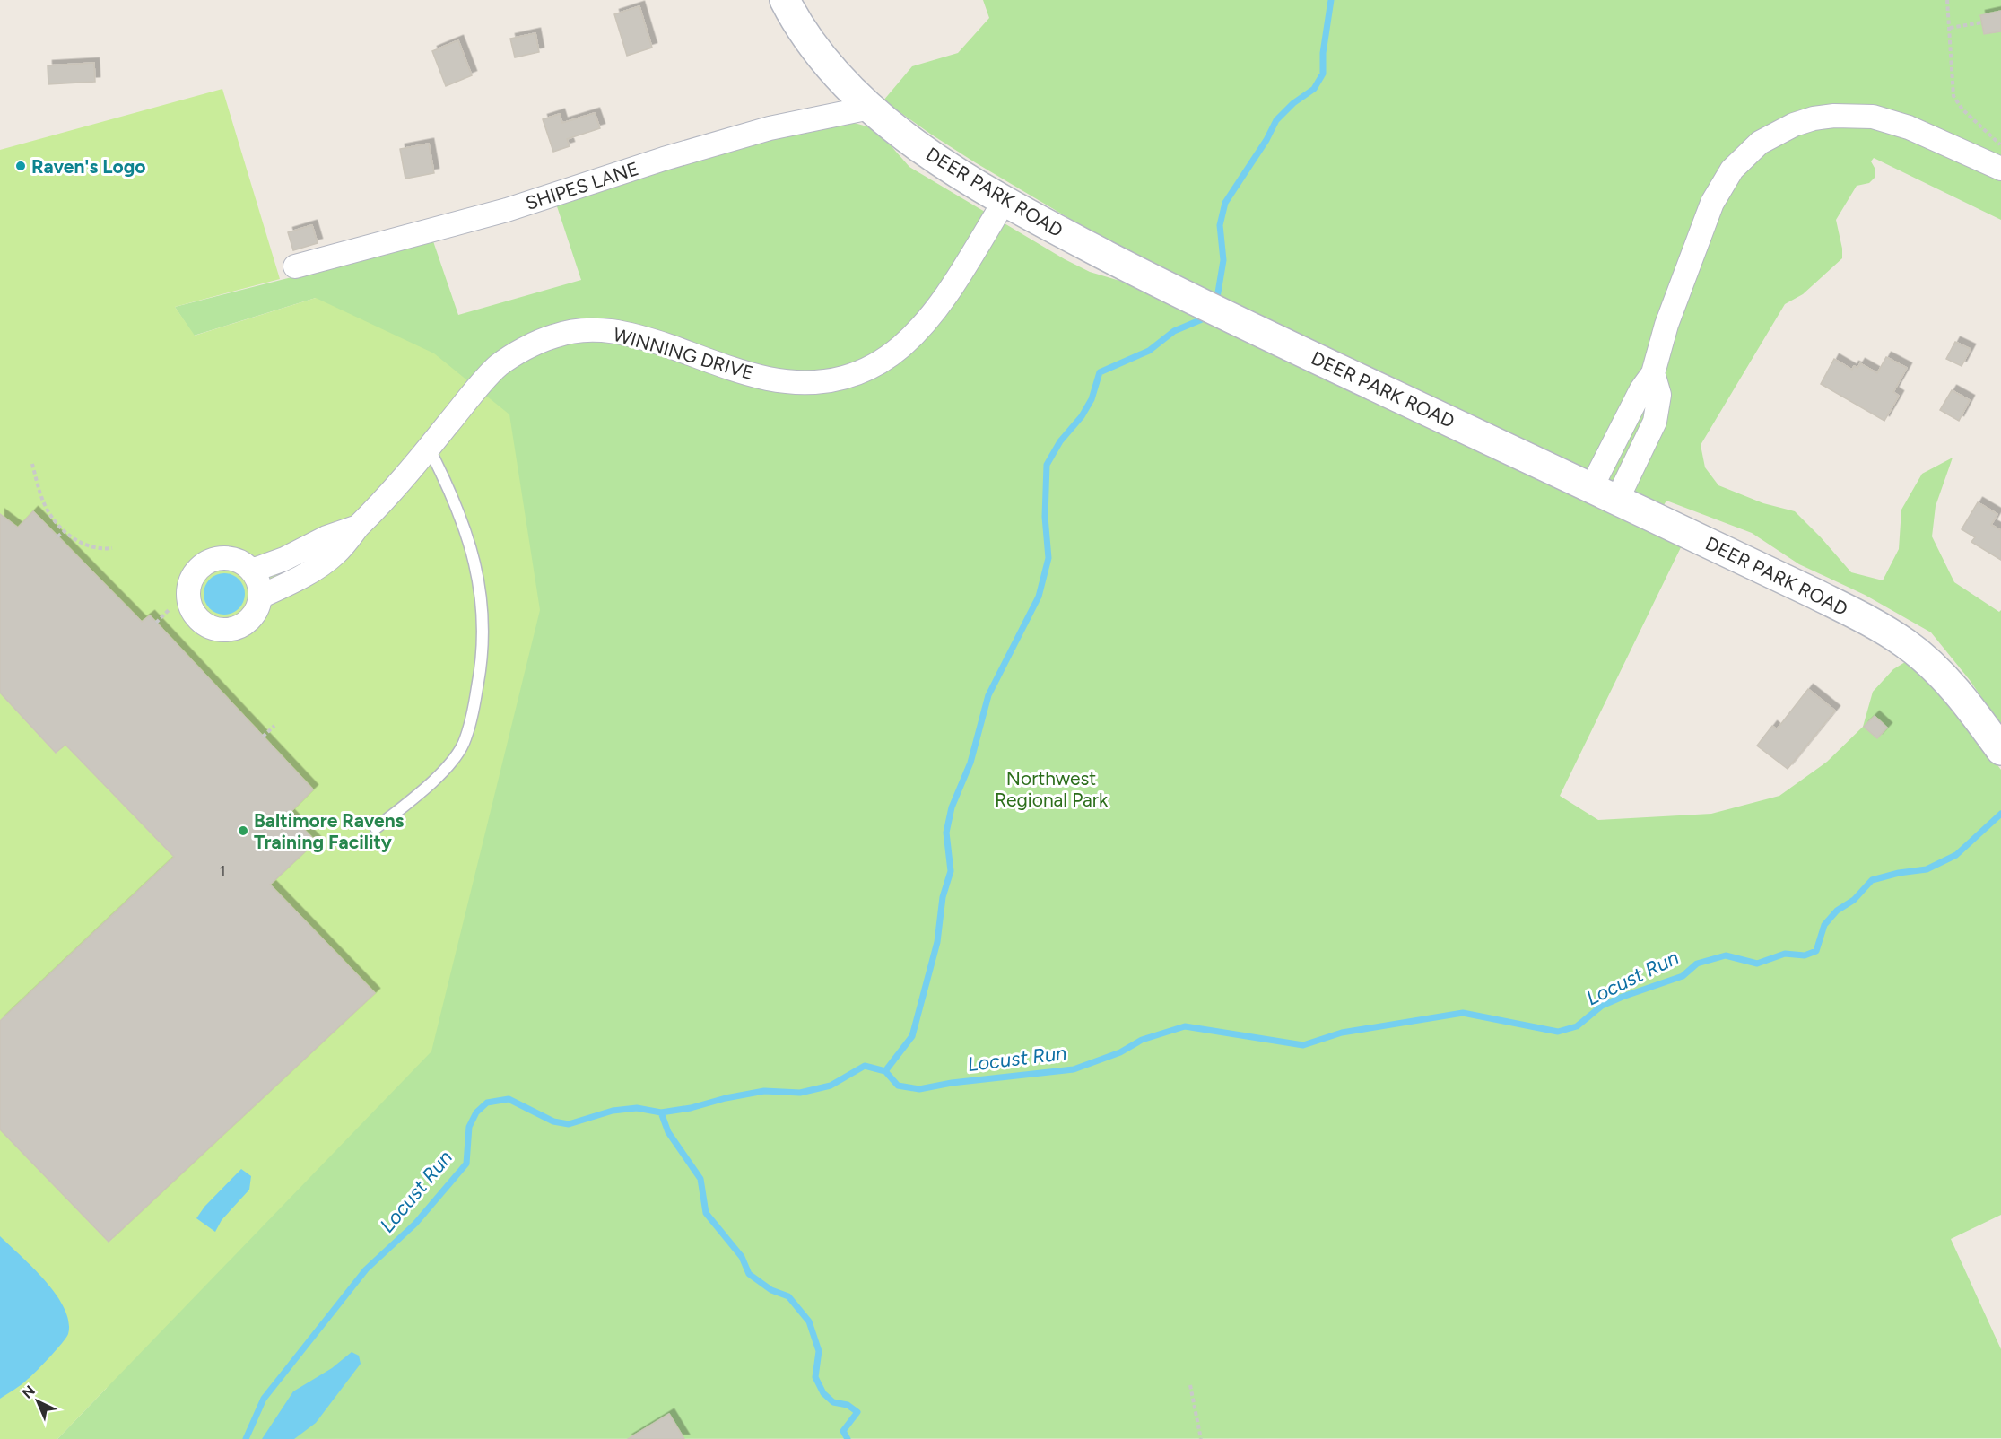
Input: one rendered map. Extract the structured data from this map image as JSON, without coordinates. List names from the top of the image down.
{
  "streets": {
    "street": ["SHIPES LANE", "DEER PARK ROAD", "WINNING DRIVE"]
  },
  "crossings": [
    ["SHIPES LANE", "DEER PARK ROAD"],
    ["DEER PARK ROAD", "WINNING DRIVE"]
  ],
  "water": ["Locust Run"],
  "parks": ["Northwest Regional Park"],
  "places": ["Raven's Logo", "Baltimore Ravens Training Facility"],
  "house_numbers": ["1"],
  "north": "top left"
}
